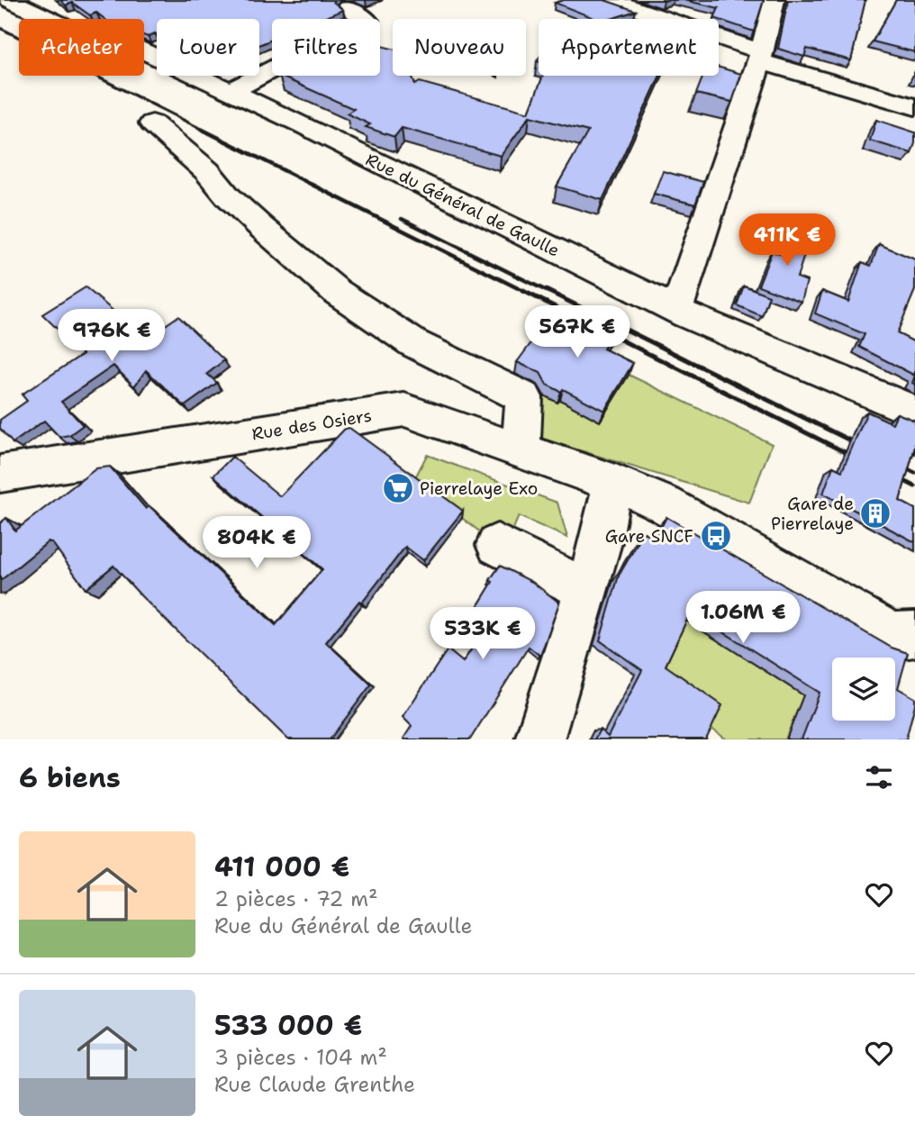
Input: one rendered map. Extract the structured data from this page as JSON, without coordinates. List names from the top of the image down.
{
  "streets": {
    "street": ["Rue du Général de Gaulle", "Rue des Osiers"]
  },
  "places": {
    "supermarket": ["Pierrelaye Exo"],
    "building": ["Gare de Pierrelaye"],
    "bus stop": ["Gare SNCF"]
  },
  "page": {
    "chip": [
      "Acheter",
      "Louer",
      "Filtres",
      "Nouveau",
      "Appartement"
    ],
    "price": [
      "411K €",
      "567K €",
      "976K €",
      "804K €",
      "1.06M €",
      "533K €"
    ],
    "heading": "6 biens",
    "list": [
      {
        "name": "411 000 €",
        "note": "2 pièces · 72 m² · Rue du Général de Gaulle"
      },
      {
        "name": "533 000 €",
        "note": "3 pièces · 104 m² · Rue Claude Grenthe"
      }
    ]
  }
}
